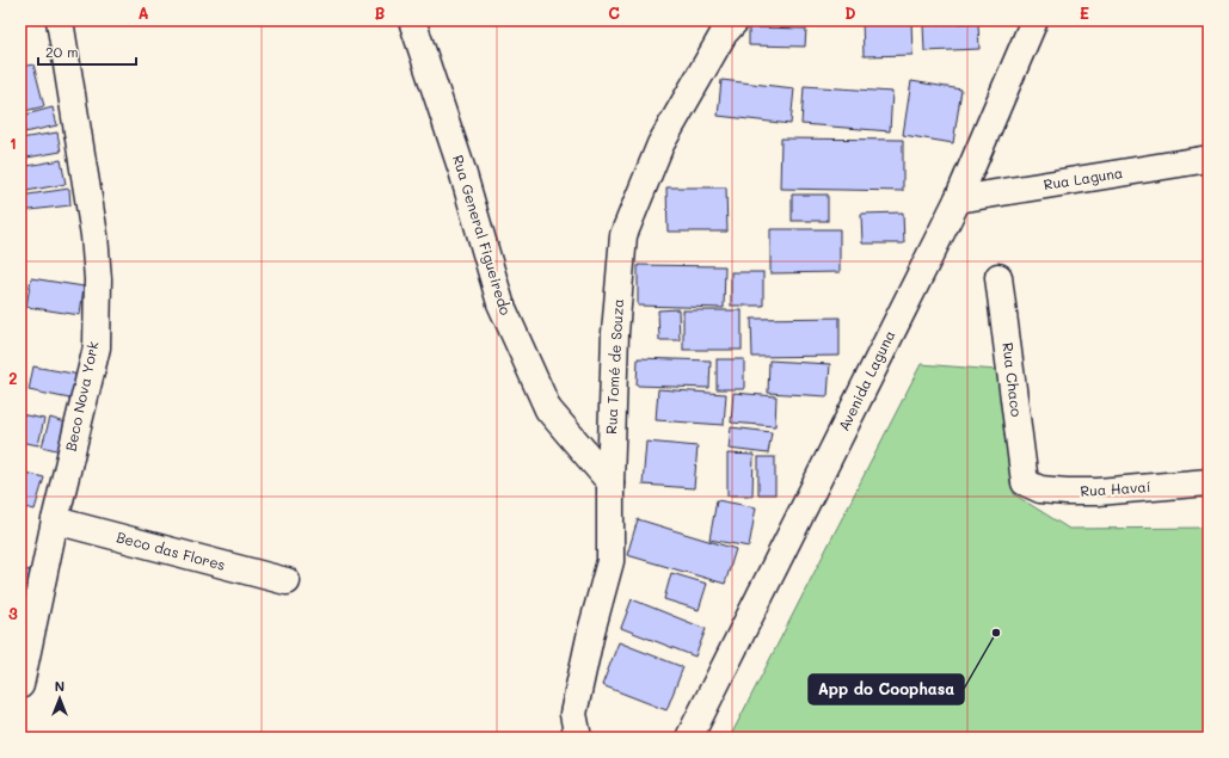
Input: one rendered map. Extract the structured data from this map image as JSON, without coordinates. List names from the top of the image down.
{
  "streets": {
    "street": [
      "Rua Laguna",
      "Rua General Figueiredo",
      "Rua Tomé de Souza",
      "Rua Chaco",
      "Avenida Laguna",
      "Beco Nova York",
      "Rua Havaí",
      "Beco das Flores"
    ]
  },
  "crossings": [
    ["Rua Laguna", "Avenida Laguna"],
    ["Rua General Figueiredo", "Rua Tomé de Souza"],
    ["Rua Chaco", "Rua Havaí"],
    ["Beco Nova York", "Beco das Flores"]
  ],
  "places": ["App do Coophasa"],
  "scale_bar": "20 m",
  "north": "top",
  "grid": {
    "columns": [
      "A",
      "B",
      "C",
      "D",
      "E"
    ],
    "rows": ["1", "2", "3"]
  }
}
